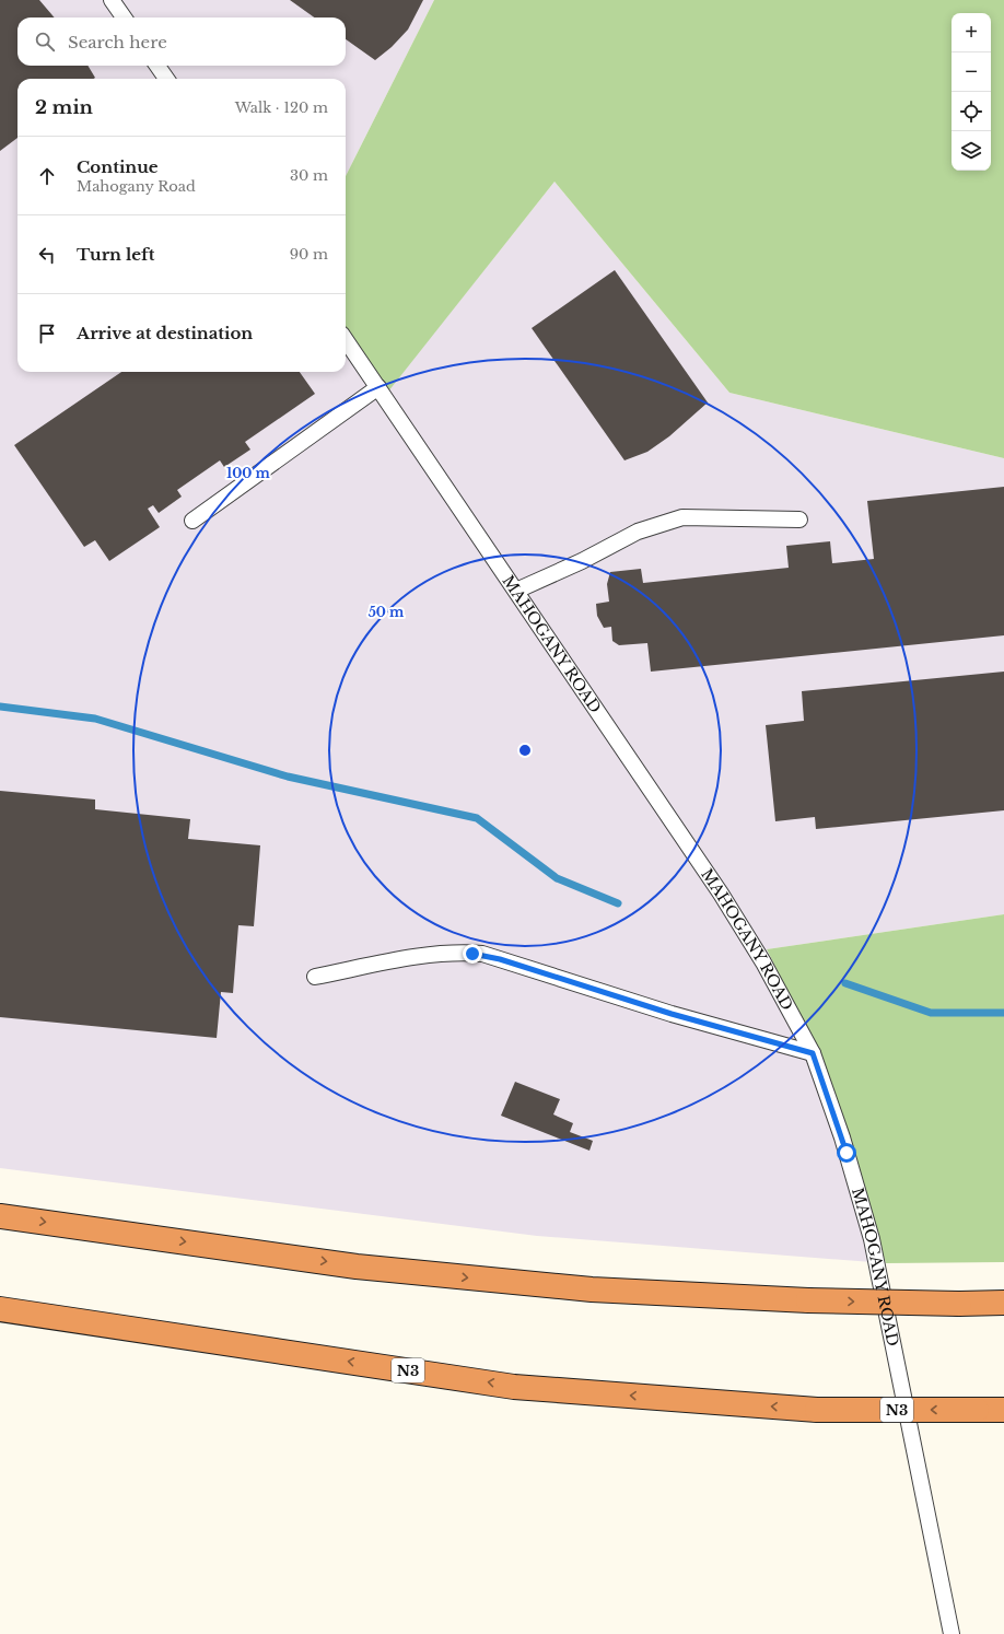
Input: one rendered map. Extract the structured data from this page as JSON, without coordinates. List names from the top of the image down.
{
  "streets": {
    "highway": ["N3"],
    "lane": ["MAHOGANY ROAD"]
  },
  "page": {
    "map_buttons": ["+", "−"],
    "search": "Search here",
    "heading": ["2 min", "Walk · 120 m"],
    "list": [
      ["Continue", "Mahogany Road", "30 m"],
      ["Turn left", "90 m"],
      "Arrive at destination"
    ]
  },
  "rings": ["100 m", "50 m"]
}
